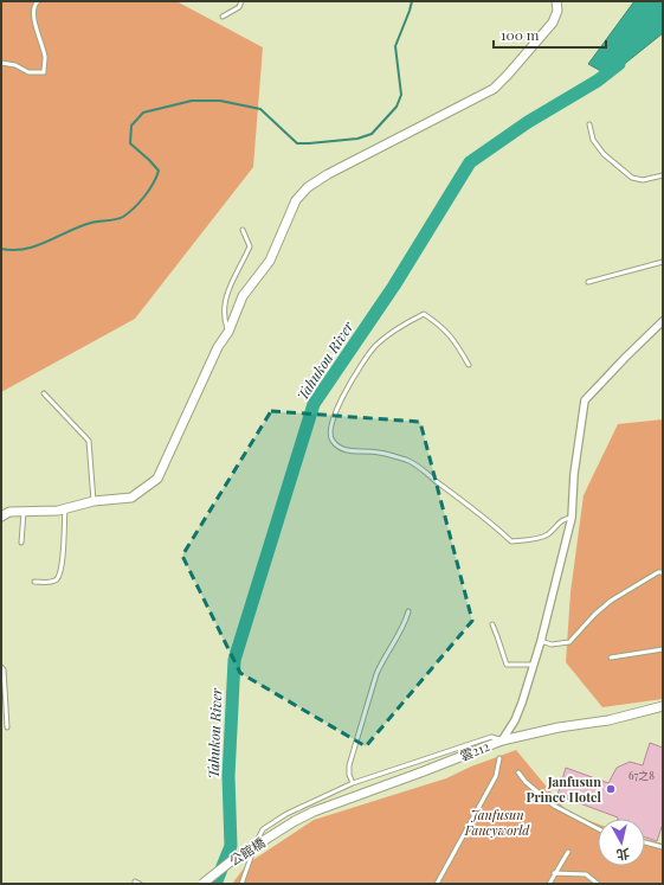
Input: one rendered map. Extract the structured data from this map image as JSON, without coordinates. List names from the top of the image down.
{
  "streets": {
    "street": ["雲212", "公館橋"]
  },
  "crossings": [
    ["雲212", "公館橋"]
  ],
  "water": ["Tahukou River"],
  "parks": ["Janfusun Fancyworld"],
  "places": ["Janfusun Prince Hotel"],
  "house_numbers": ["67之8"],
  "scale_bar": "100 m",
  "north": "bottom"
}
